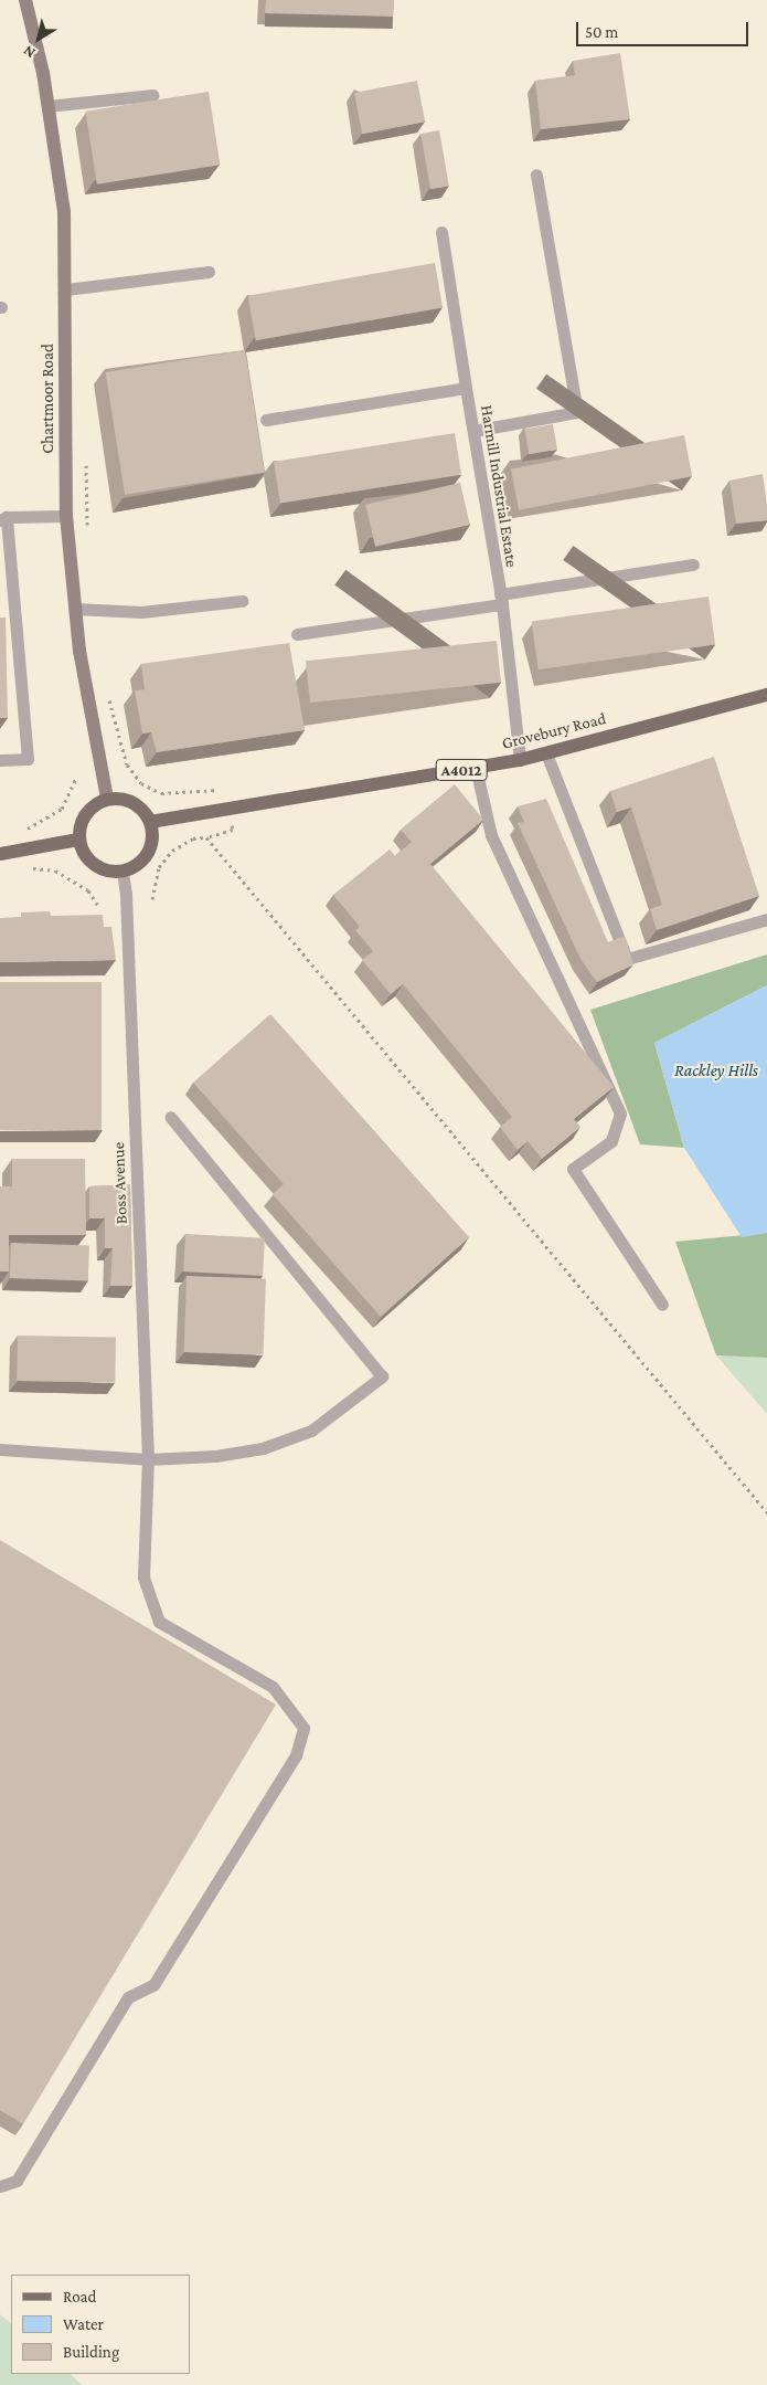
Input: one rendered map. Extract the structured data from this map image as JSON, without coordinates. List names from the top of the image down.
{
  "streets": {
    "main road": ["Grovebury Road", "A4012"],
    "street": ["Chartmoor Road"],
    "lane": ["Harmill Industrial Estate", "Boss Avenue"]
  },
  "crossings": [
    ["Chartmoor Road", "Grovebury Road"],
    ["Chartmoor Road", "Boss Avenue"],
    ["Harmill Industrial Estate", "Grovebury Road"],
    ["Grovebury Road", "Boss Avenue"]
  ],
  "water": ["Rackley Hills"],
  "legend": ["Road", "Water", "Building"],
  "scale_bar": "50 m",
  "north": "bottom left"
}
